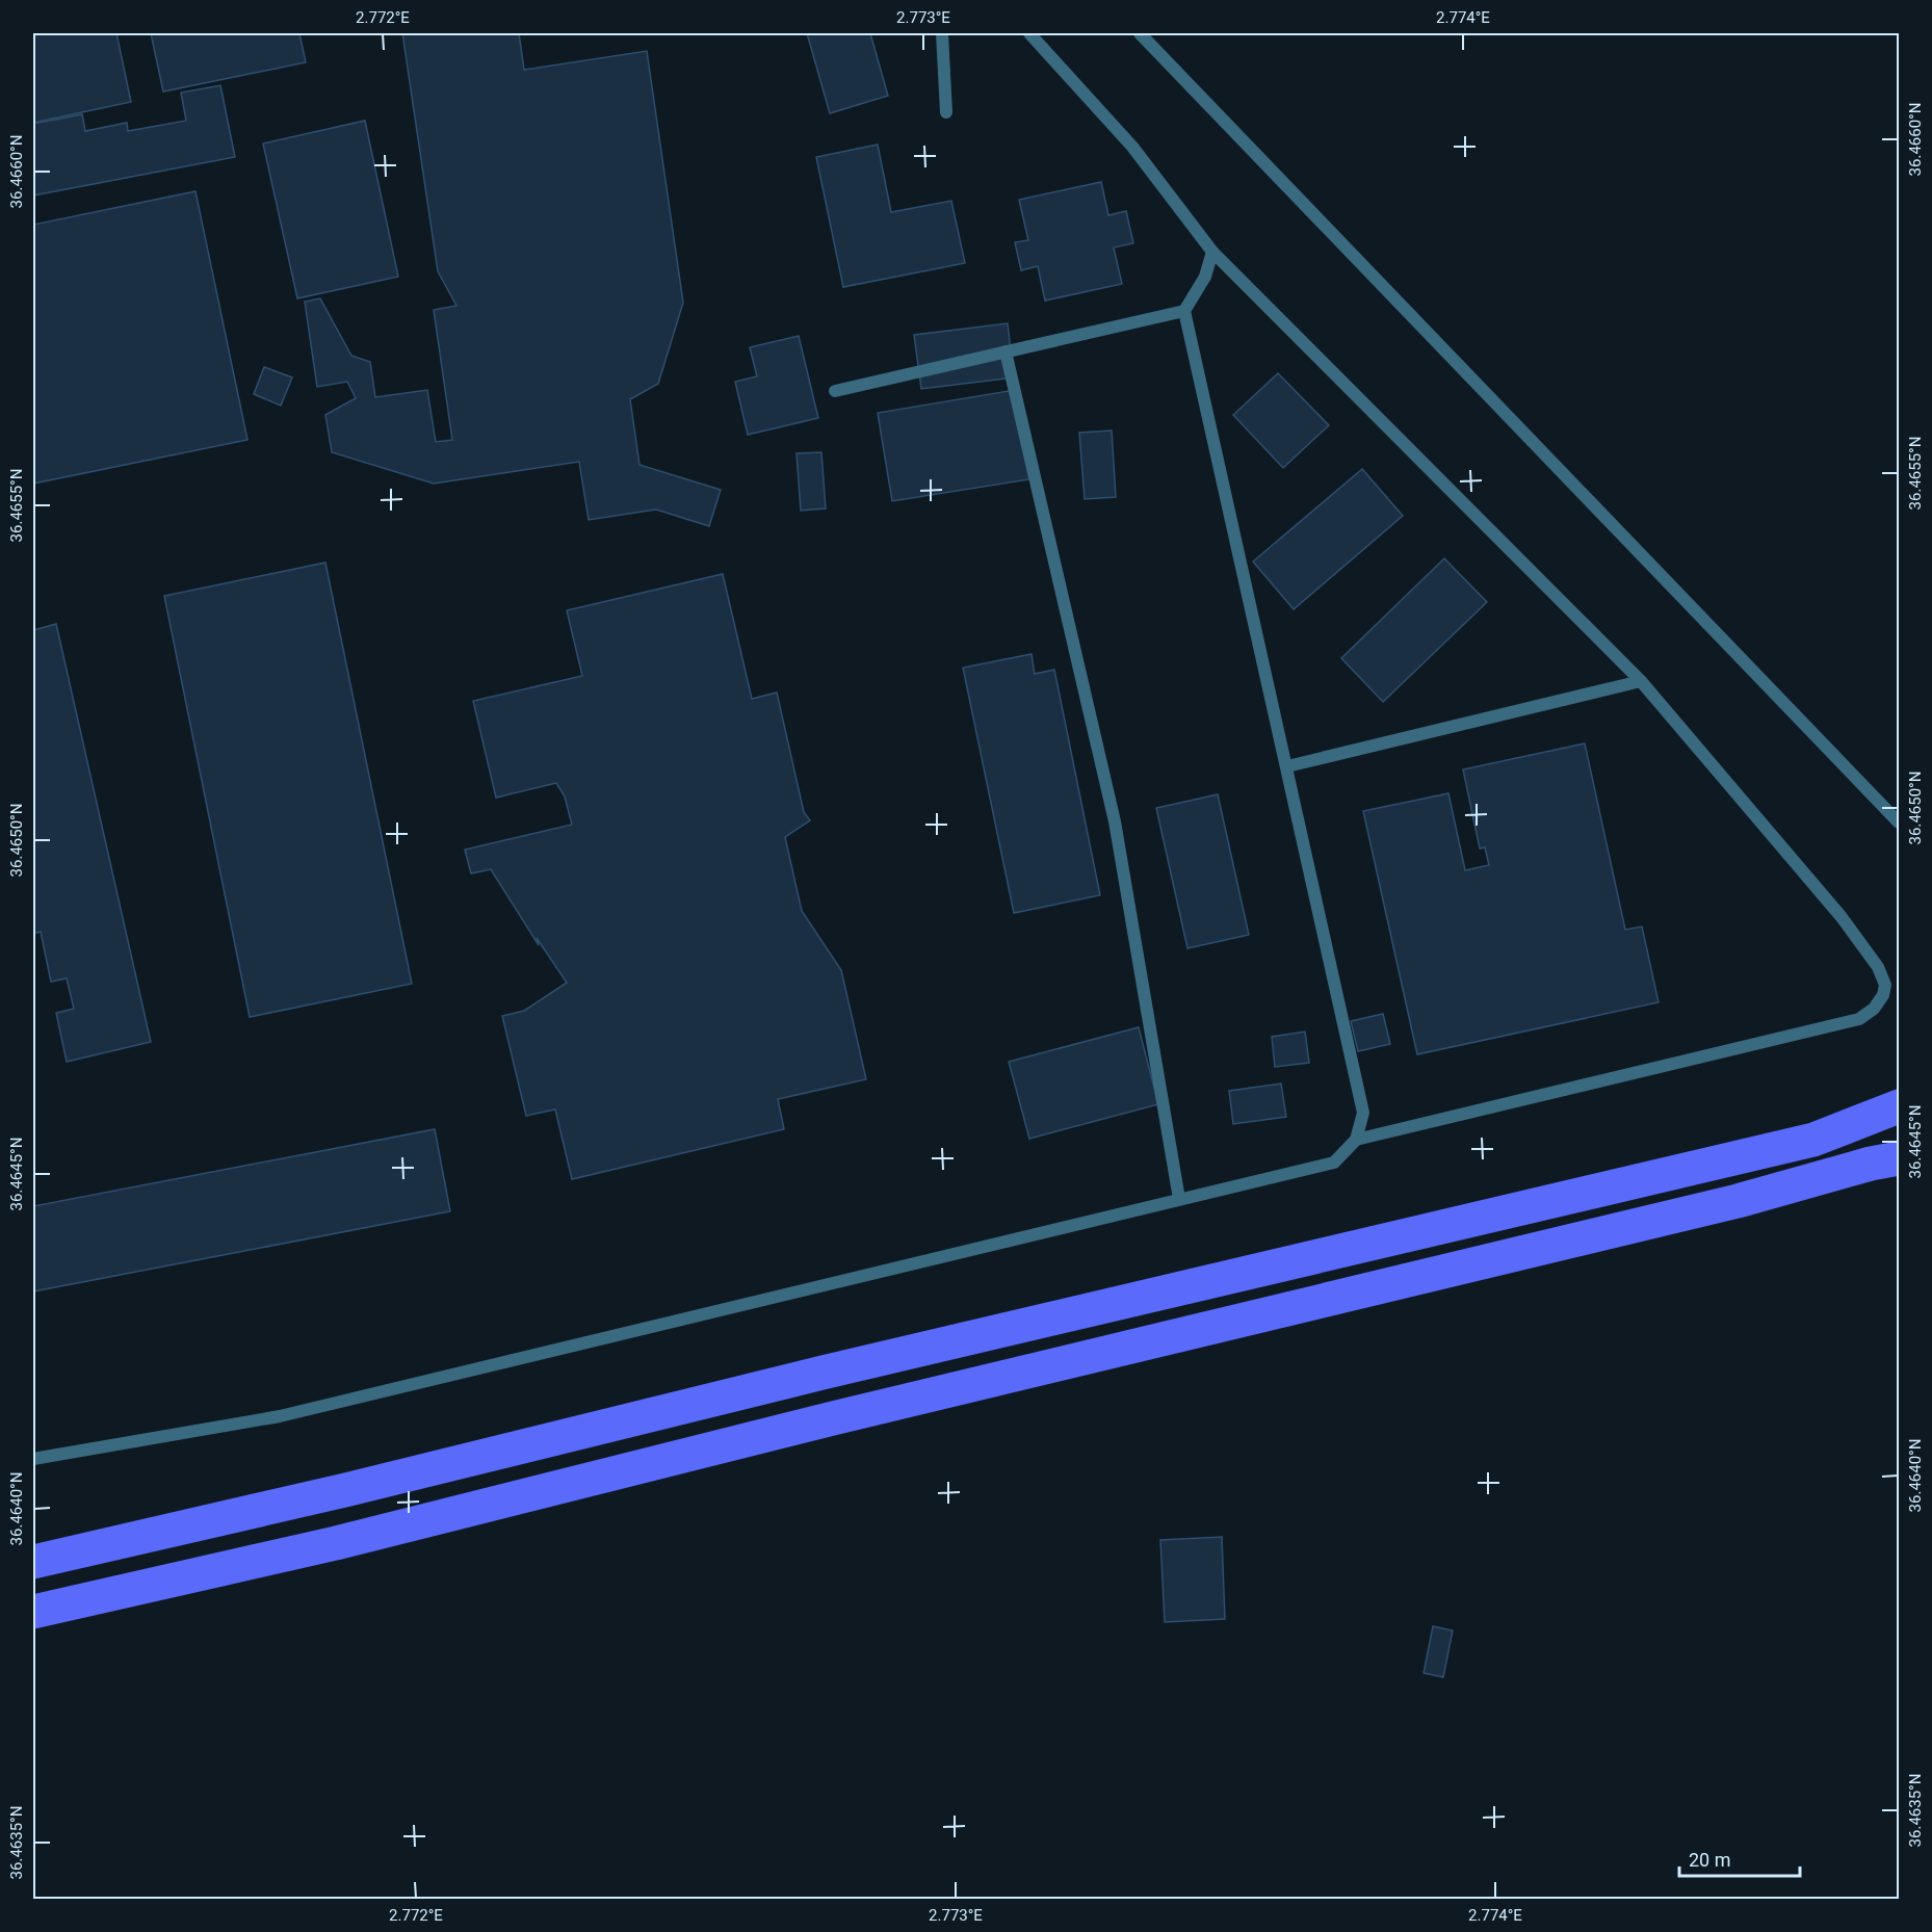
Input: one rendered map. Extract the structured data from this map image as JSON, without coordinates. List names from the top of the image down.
{
  "scale_bar": "20 m",
  "coordinates": [
    "2.772°E",
    "2.773°E",
    "2.774°E",
    "36.4660°N",
    "36.4655°N",
    "36.4650°N",
    "36.4645°N",
    "36.4640°N",
    "36.4635°N"
  ]
}
